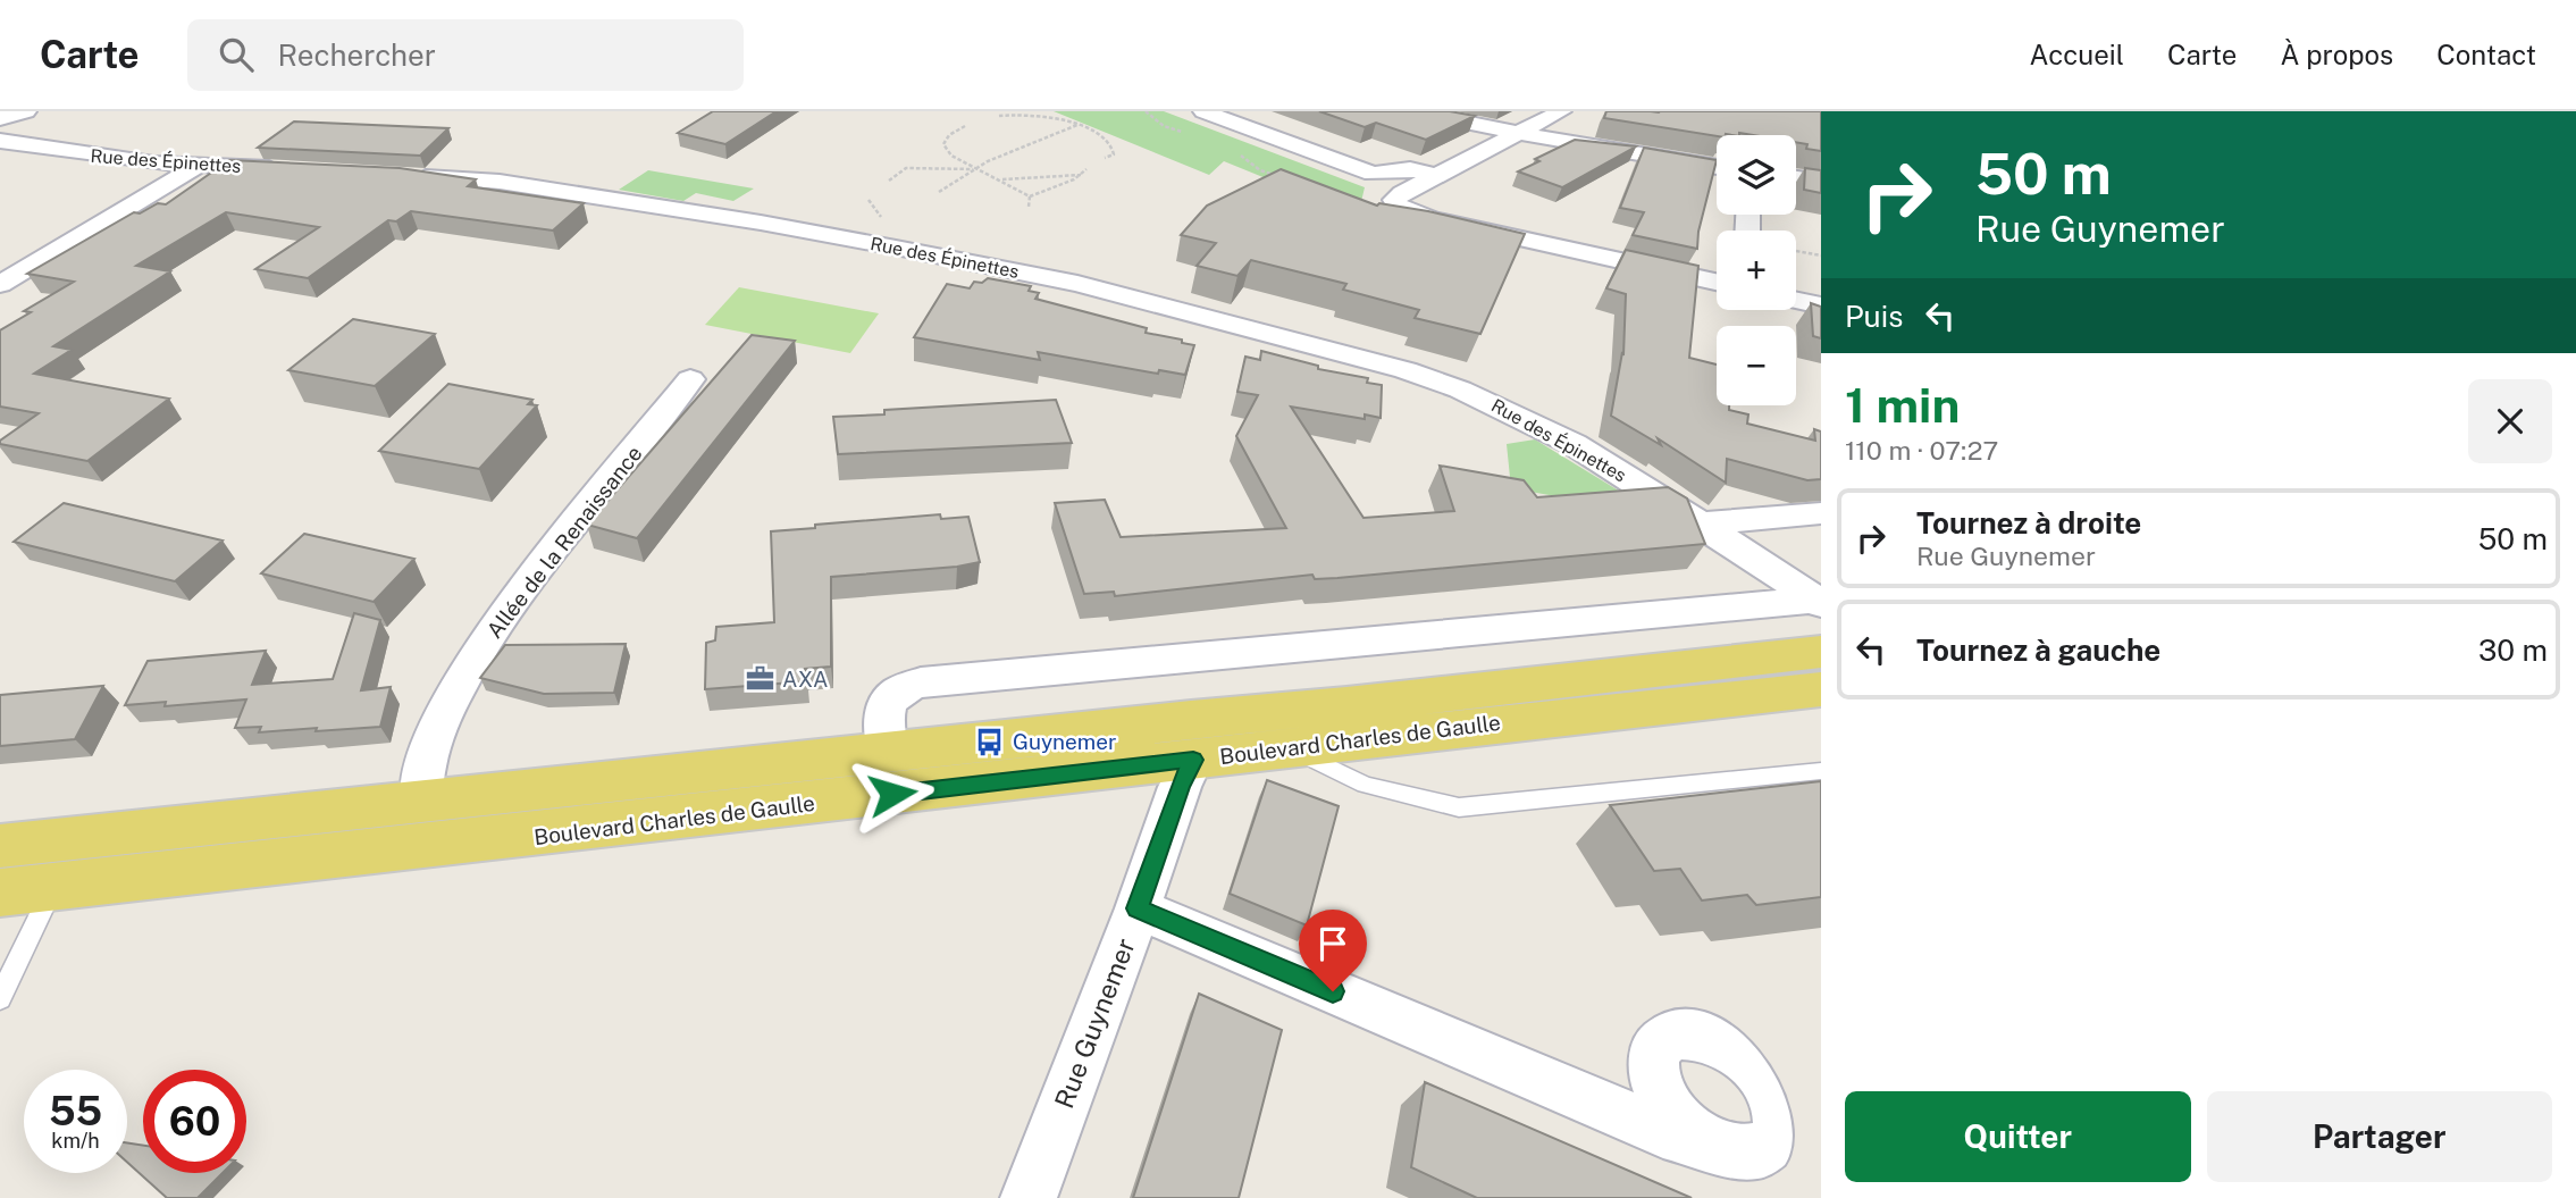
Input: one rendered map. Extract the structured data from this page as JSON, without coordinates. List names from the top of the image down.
{
  "streets": {
    "main road": ["Boulevard Charles de Gaulle"],
    "street": ["Rue des Épinettes", "Allée de la Renaissance", "Rue Guynemer"]
  },
  "crossings": [
    ["Allée de la Renaissance", "Boulevard Charles de Gaulle"],
    ["Boulevard Charles de Gaulle", "Rue Guynemer"]
  ],
  "places": {
    "office": ["AXA"],
    "bus stop": ["Guynemer"]
  },
  "page": {
    "header": "Carte",
    "search": "Rechercher",
    "nav": [
      "Accueil",
      "Carte",
      "À propos",
      "Contact"
    ],
    "turn": ["50 m", "Rue Guynemer"],
    "map_buttons": ["+", "−"],
    "then": "Puis",
    "heading": ["1 min", "110 m · 07:27"],
    "list": [
      {
        "name": "Tournez à droite",
        "note": "Rue Guynemer",
        "value": "50 m"
      },
      {
        "name": "Tournez à gauche",
        "value": "30 m"
      }
    ],
    "speed": "55 km/h",
    "limit": "60",
    "buttons": ["Quitter", "Partager"]
  }
}
